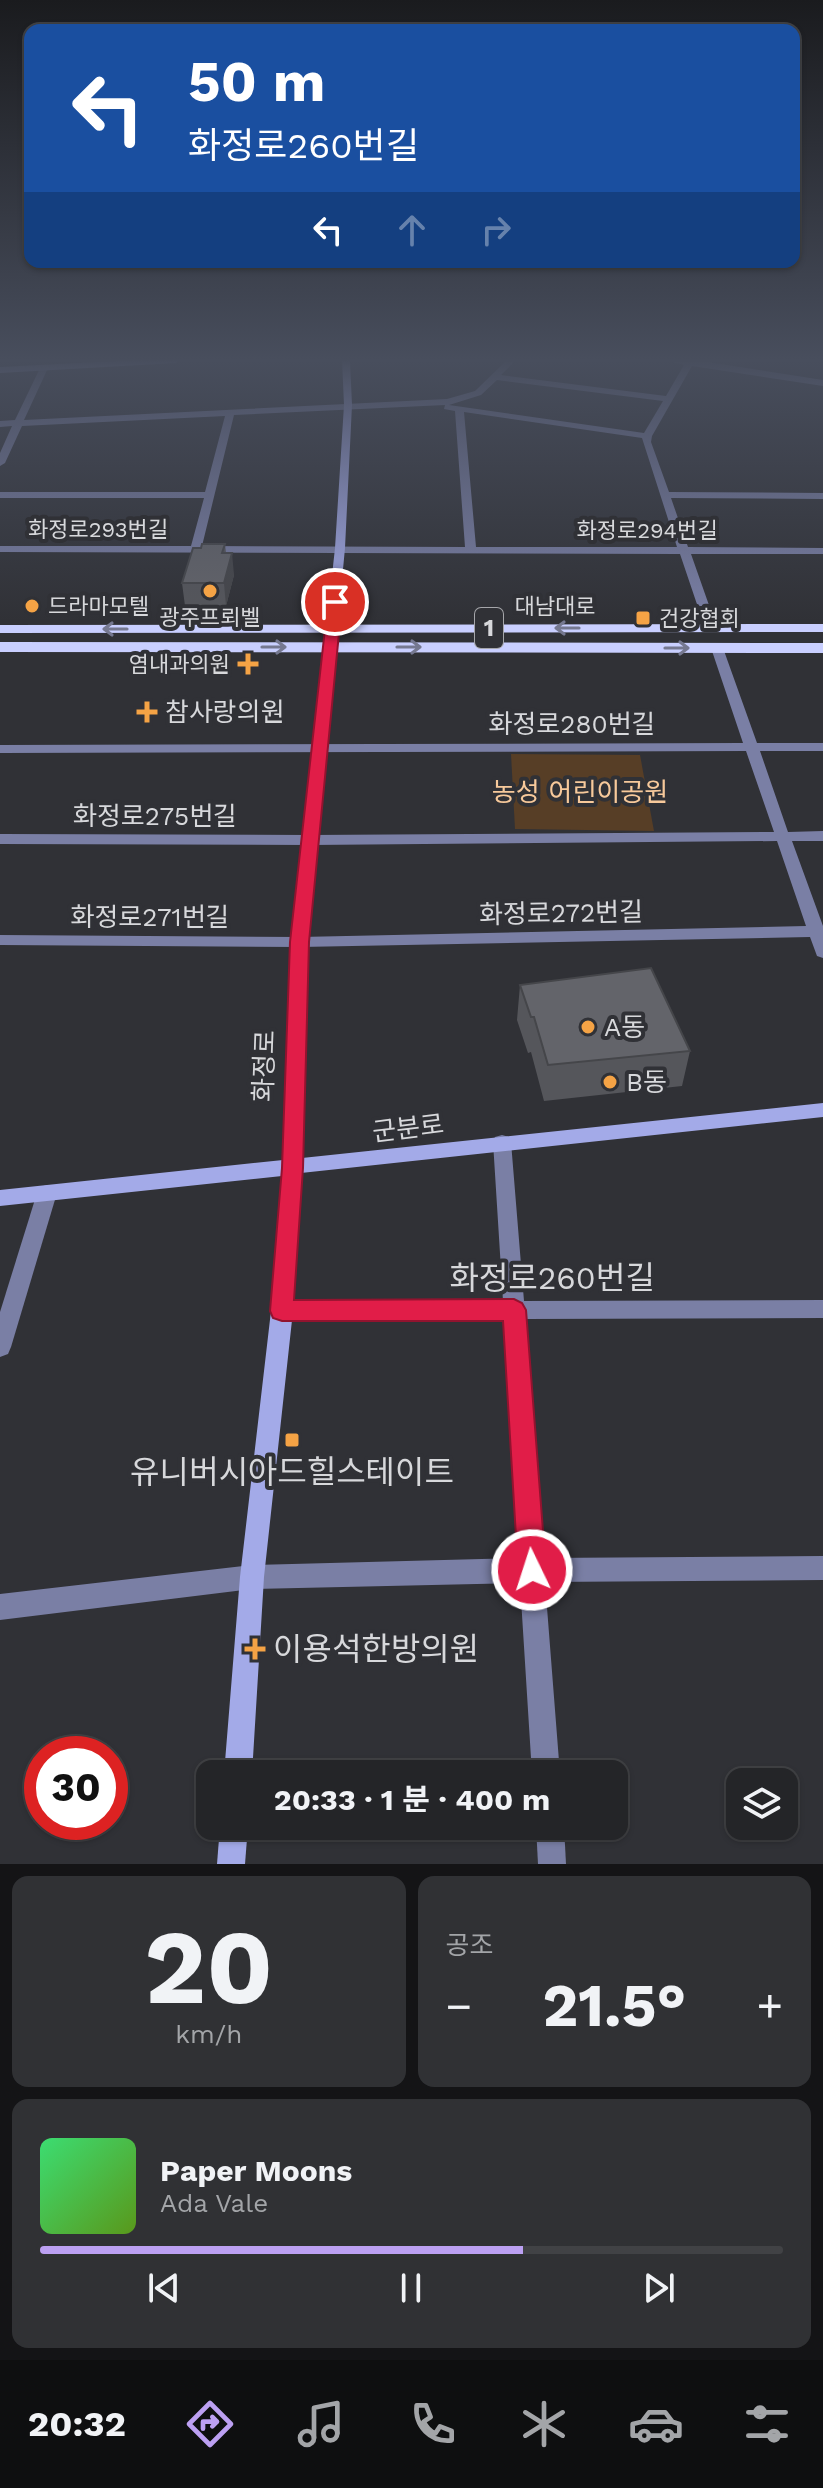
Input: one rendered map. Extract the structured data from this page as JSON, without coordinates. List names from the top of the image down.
{
  "streets": {
    "main road": ["대남대로", "1"],
    "street": [
      "화정로293번길",
      "화정로294번길",
      "화정로280번길",
      "화정로275번길",
      "화정로272번길",
      "화정로271번길",
      "화정로",
      "군분로",
      "화정로260번길"
    ]
  },
  "crossings": [
    ["화정로293번길", "화정로294번길"],
    ["화정로293번길", "화정로"],
    ["화정로294번길", "화정로"],
    ["대남대로", "화정로"],
    ["화정로280번길", "화정로"],
    ["화정로275번길", "화정로"],
    ["화정로272번길", "화정로271번길"],
    ["화정로272번길", "화정로"],
    ["화정로271번길", "화정로"],
    ["화정로", "군분로"],
    ["화정로", "화정로260번길"]
  ],
  "parks": ["농성 어린이공원"],
  "places": {
    "other": [
      "광주프뢰벨",
      "드라마모텔",
      "A동",
      "B동"
    ],
    "transit": ["건강협회", "유니버시아드힐스테이트"],
    "health": ["염내과의원", "참사랑의원", "이용석한방의원"]
  },
  "page": {
    "turn": ["50 m", "화정로260번길"],
    "limit": "30",
    "trip": "20:33 · 1 분 · 400 m",
    "tile": [
      ["20", "km/h"],
      "공조"
    ],
    "heat": ["−", "21.5°", "+"],
    "song": ["Paper Moons", "Ada Vale"],
    "tabs": "20:32"
  }
}
